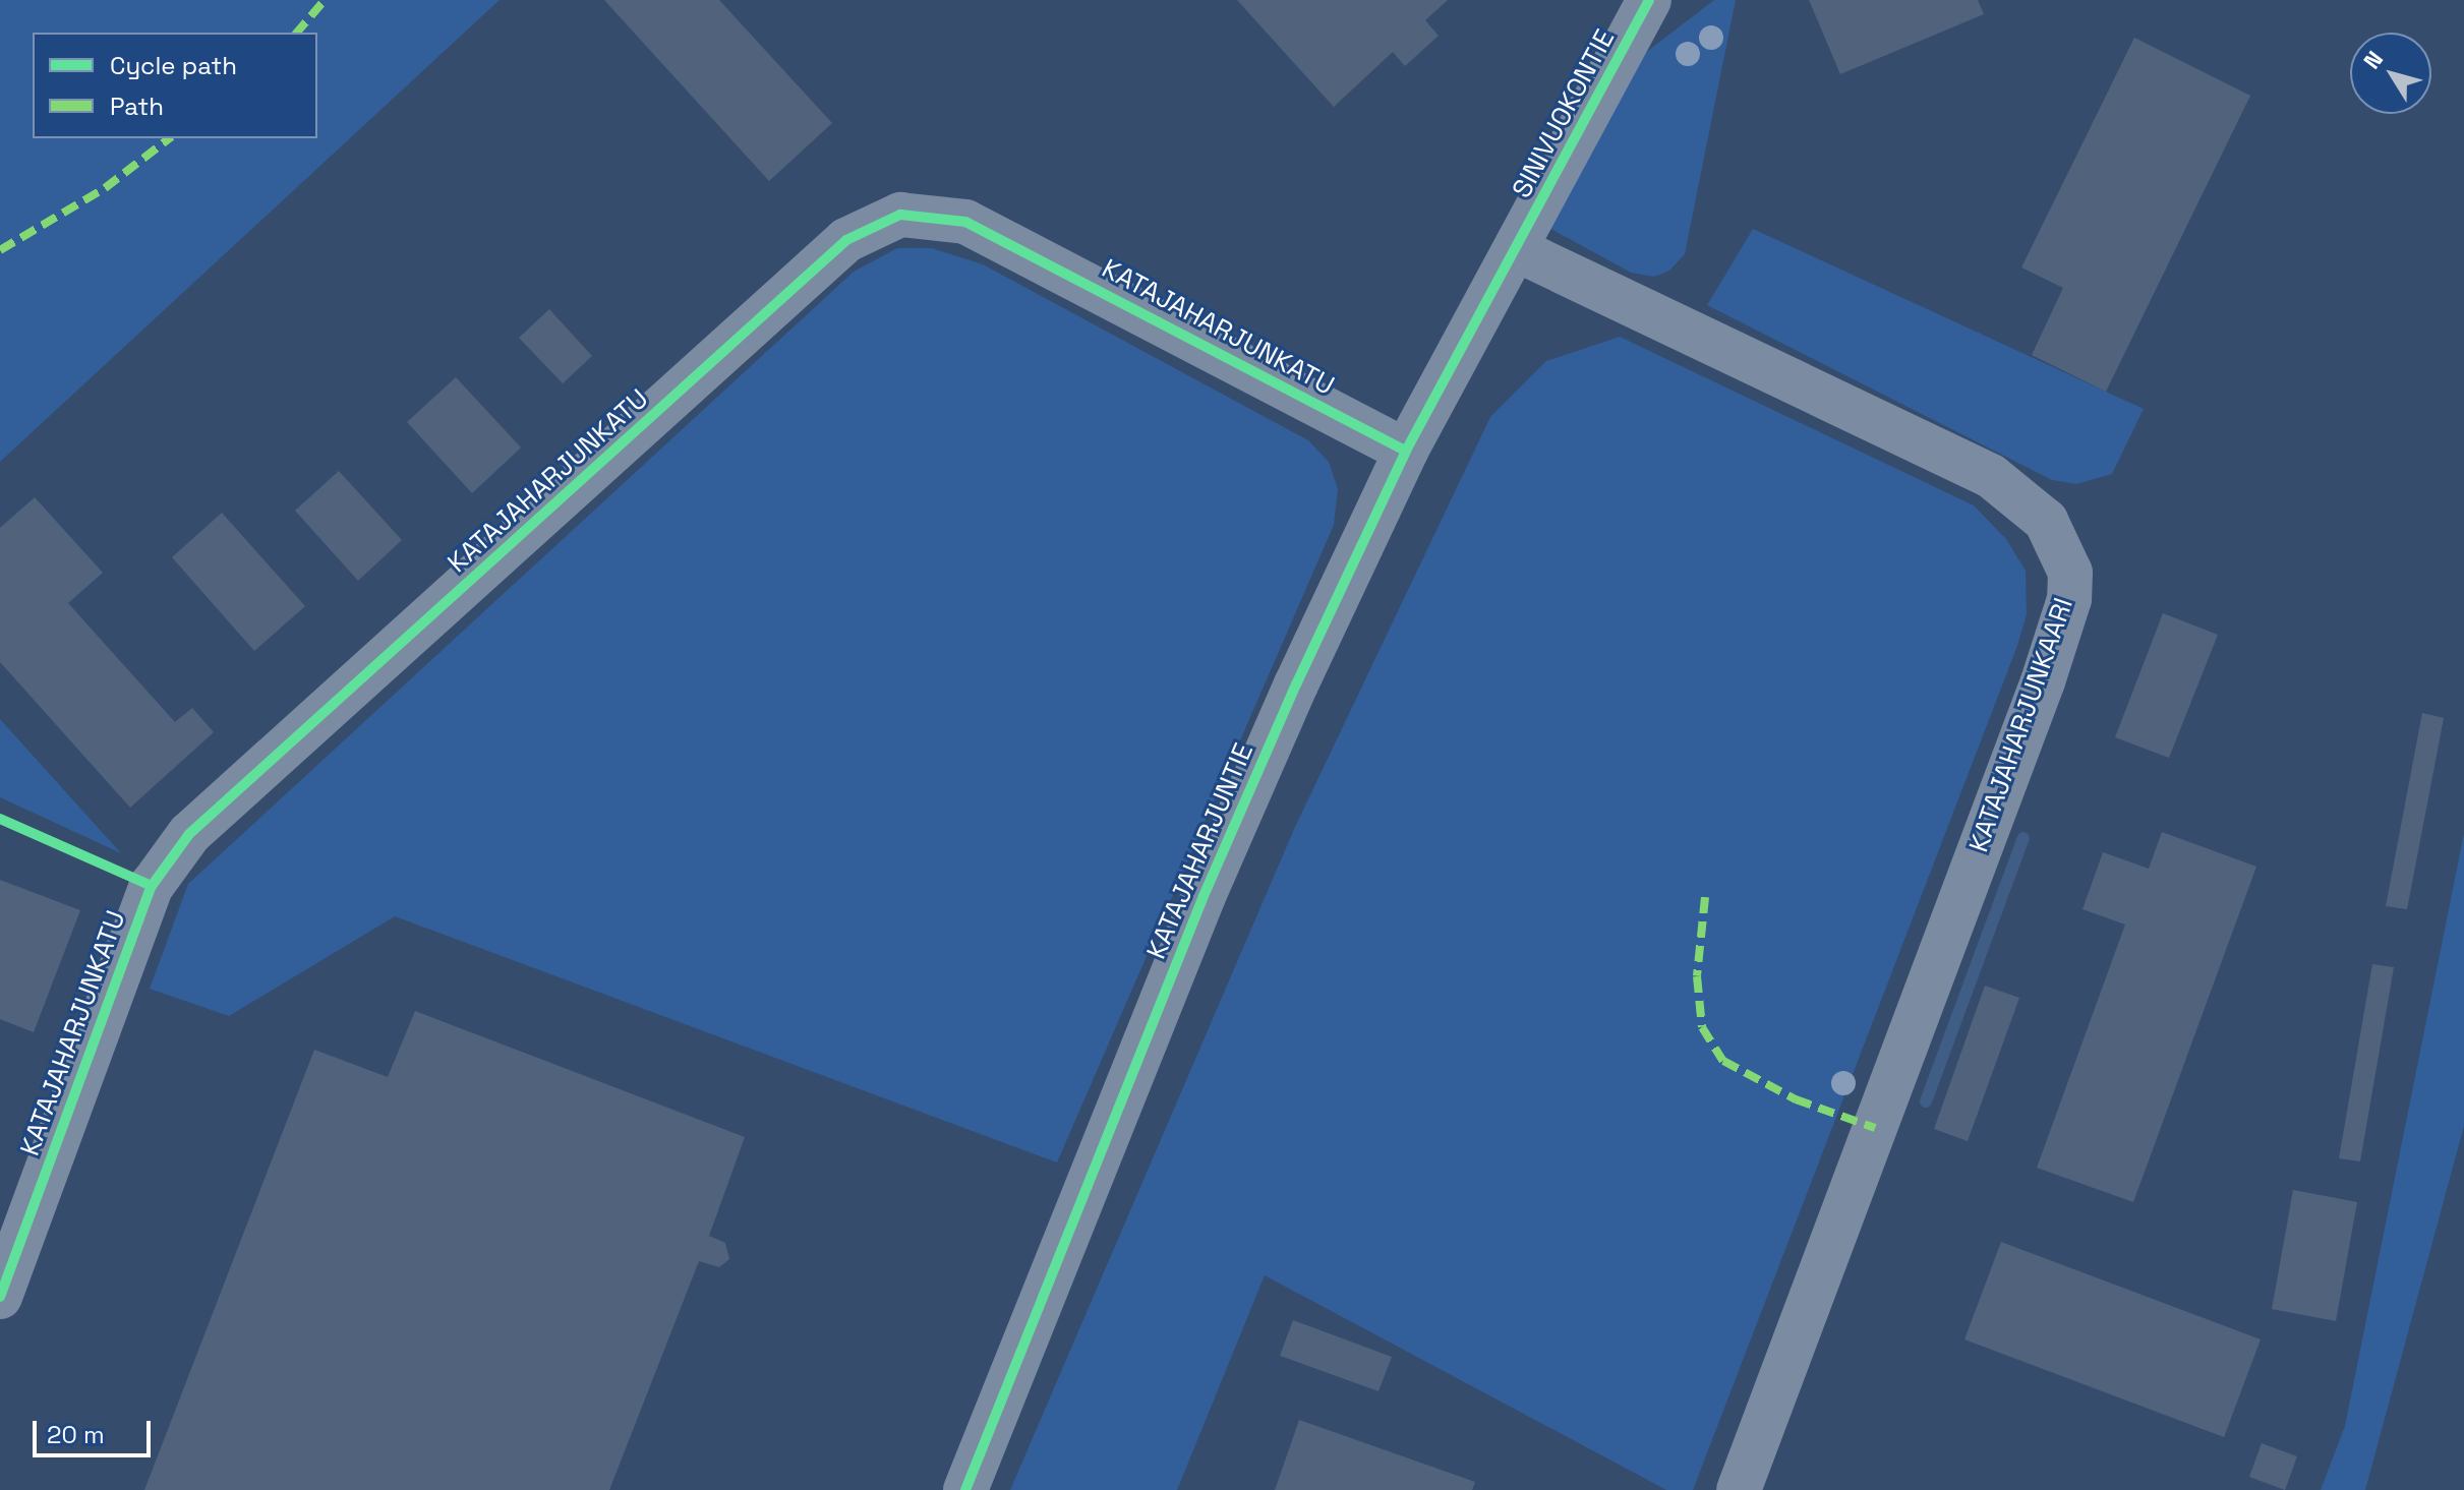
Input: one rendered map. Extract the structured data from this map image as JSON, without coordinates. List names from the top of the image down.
{
  "streets": {
    "street": [
      "SINIVUOKONTIE",
      "KATAJAHARJUNKATU",
      "KATAJAHARJUNKAARI",
      "KATAJAHARJUNTIE"
    ]
  },
  "crossings": [
    ["SINIVUOKONTIE", "KATAJAHARJUNKAARI"],
    ["SINIVUOKONTIE", "KATAJAHARJUNTIE"],
    ["KATAJAHARJUNKATU", "KATAJAHARJUNTIE"],
    ["KATAJAHARJUNKAARI", "KATAJAHARJUNTIE"]
  ],
  "legend": ["Cycle path", "Path"],
  "scale_bar": "20 m",
  "north": "top left"
}
